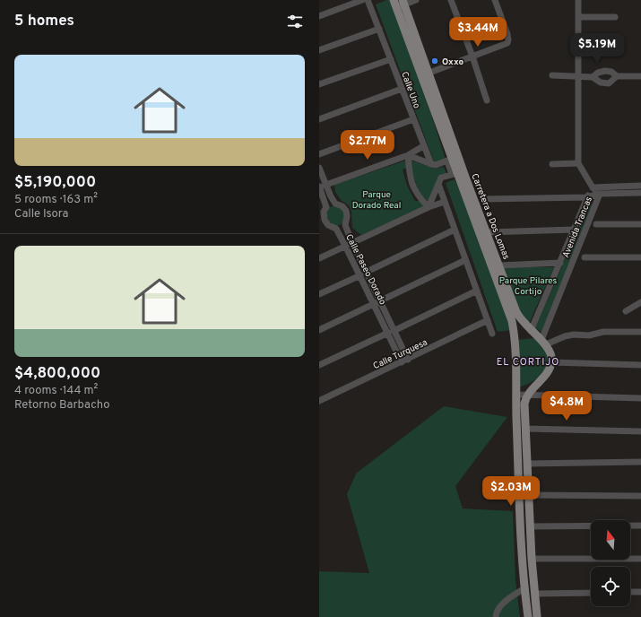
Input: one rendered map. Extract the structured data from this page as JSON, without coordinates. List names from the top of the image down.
{
  "streets": {
    "main road": ["Carretera a Dos Lomas"],
    "street": [
      "Calle Uno",
      "Avenida Trancas",
      "Calle Paseo Dorado",
      "Calle Turquesa"
    ]
  },
  "crossings": [
    ["Carretera a Dos Lomas", "Avenida Trancas"],
    ["Calle Paseo Dorado", "Calle Turquesa"]
  ],
  "districts": ["EL CORTIJO"],
  "parks": ["Parque Dorado Real", "Parque Pilares Cortijo"],
  "places": ["Oxxo"],
  "north": "top",
  "page": {
    "heading": "5 homes",
    "price": [
      "$3.44M",
      "$5.19M",
      "$2.77M",
      "$4.8M",
      "$2.03M"
    ],
    "list": [
      {
        "name": "$5,190,000",
        "note": "5 rooms · 163 m² · Calle Isora"
      },
      {
        "name": "$4,800,000",
        "note": "4 rooms · 144 m² · Retorno Barbacho"
      }
    ]
  }
}
